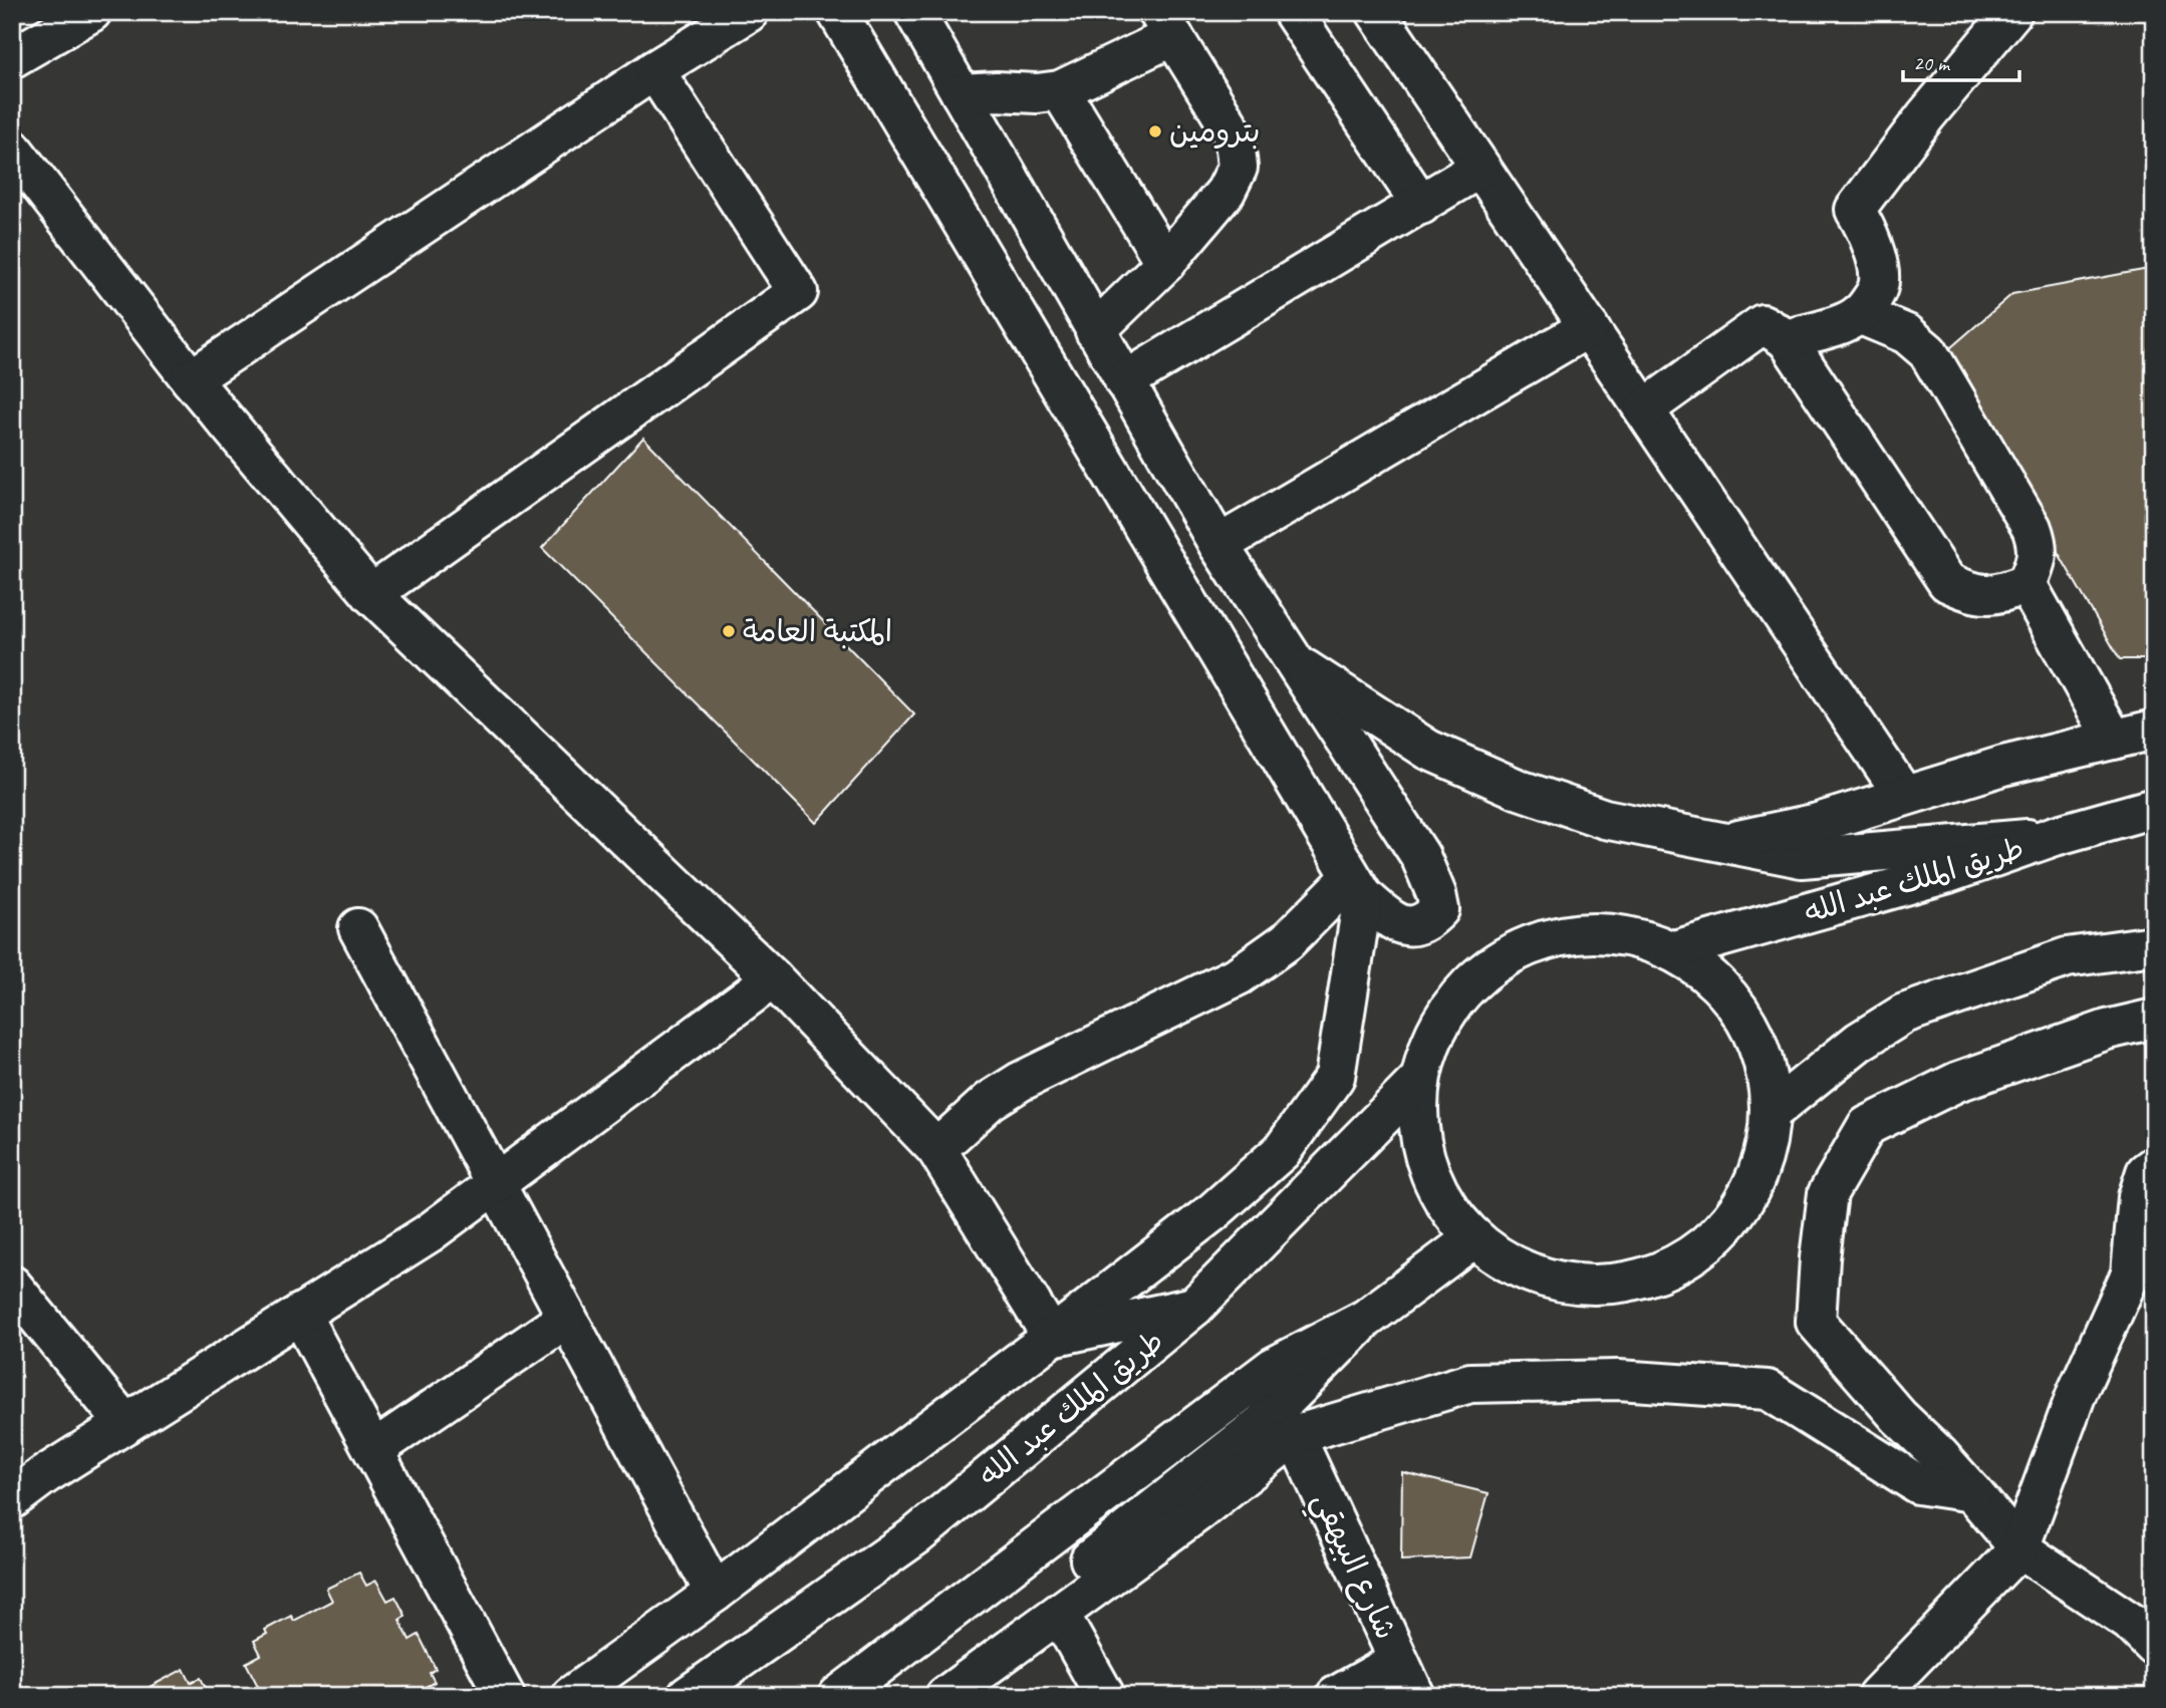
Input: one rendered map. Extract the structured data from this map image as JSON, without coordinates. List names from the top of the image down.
{
  "streets": {
    "street": ["طريق الملك عبد الله", "شارع البيهقي"]
  },
  "places": ["بترومين", "المكتبة العامة"],
  "scale_bar": "20 m"
}
